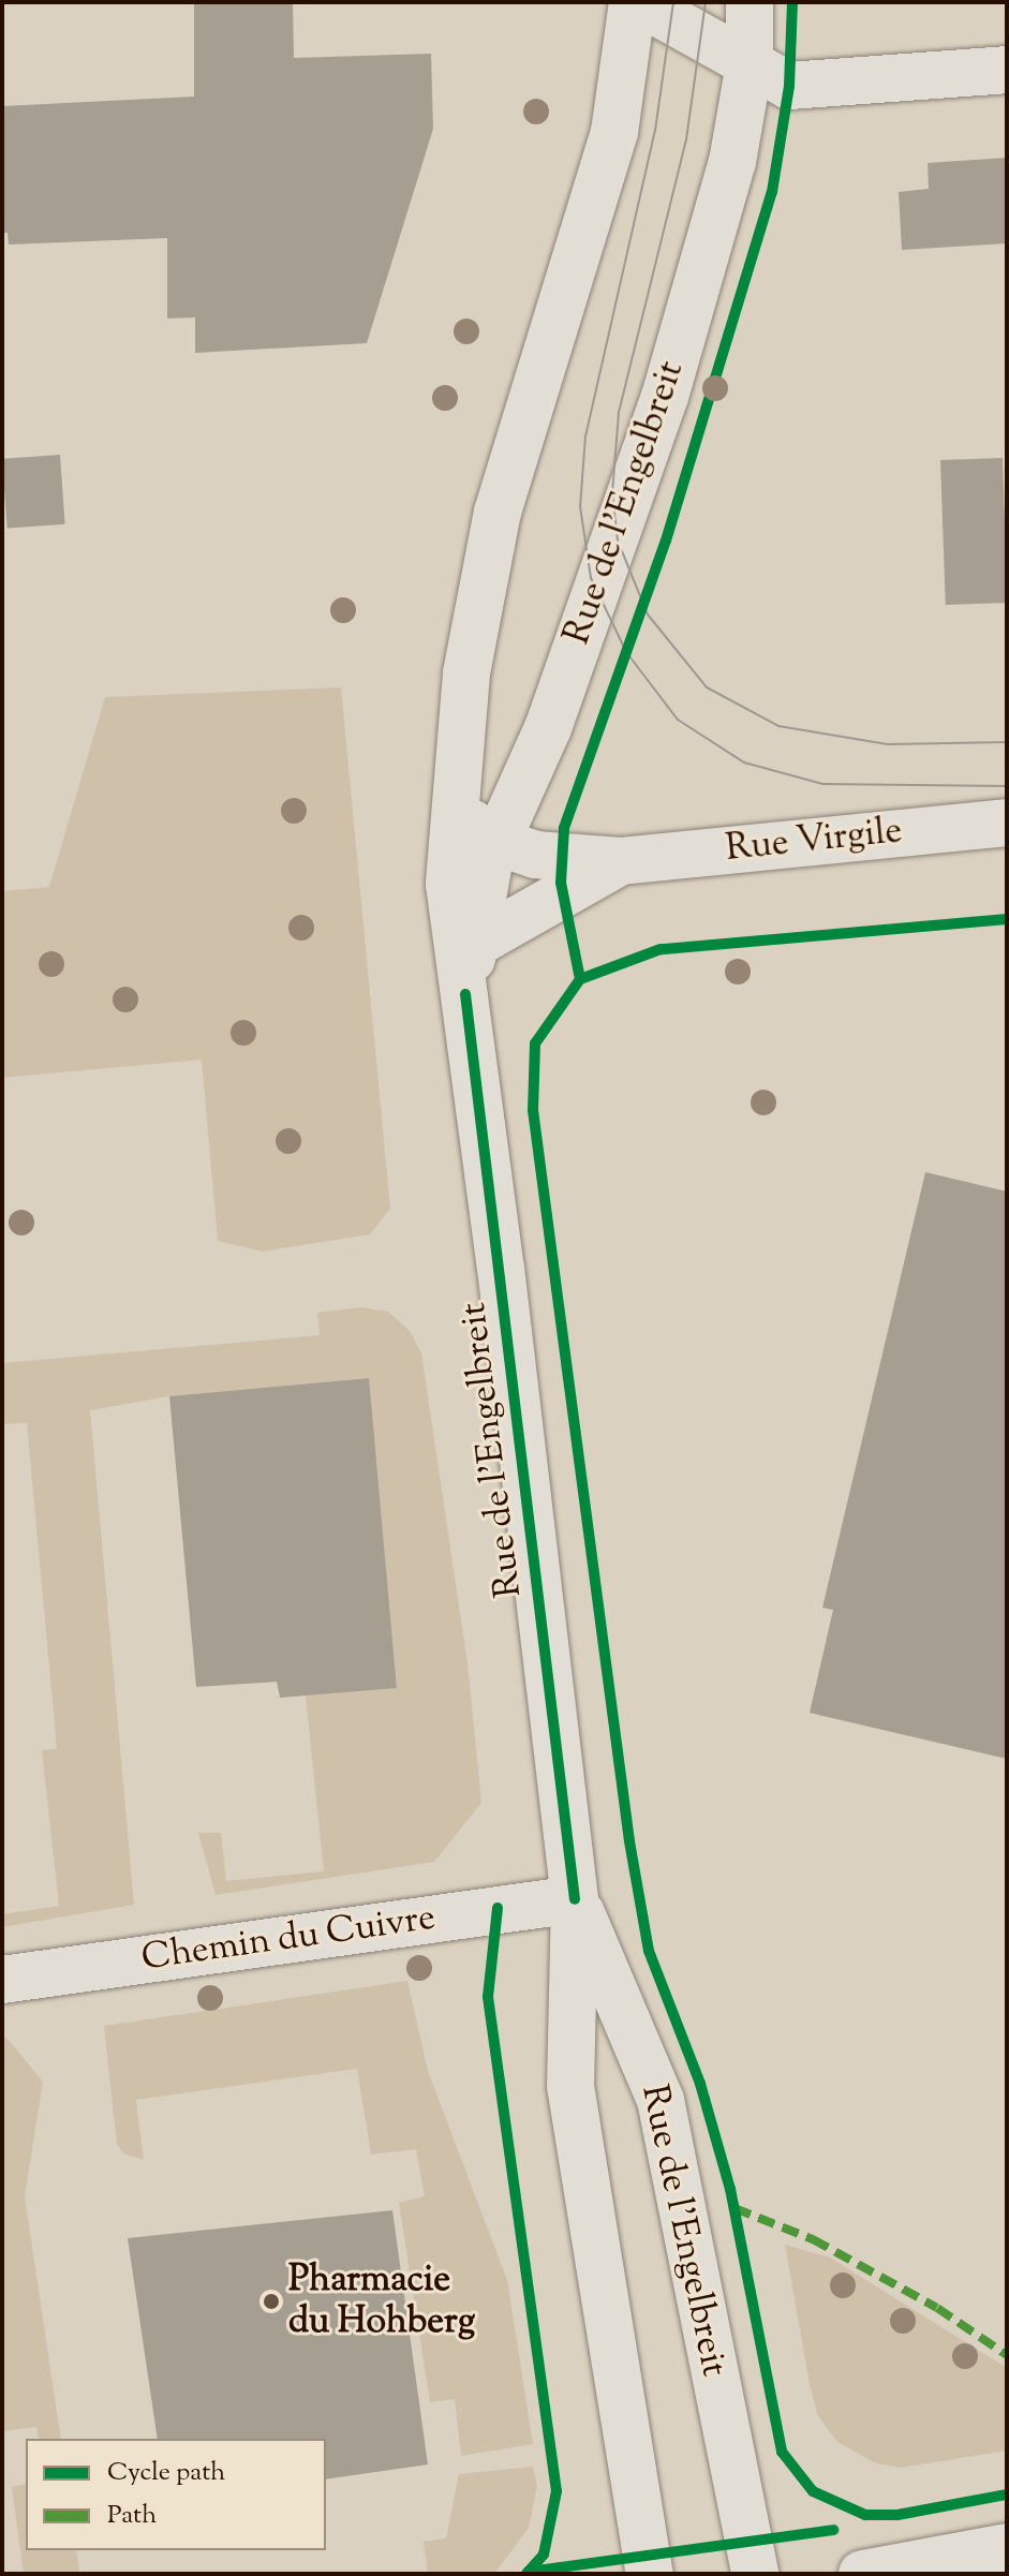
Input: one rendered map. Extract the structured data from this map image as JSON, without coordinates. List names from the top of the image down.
{
  "streets": {
    "street": ["Rue de l'Engelbreit", "Rue Virgile", "Chemin du Cuivre"]
  },
  "crossings": [
    ["Rue de l'Engelbreit", "Rue Virgile"],
    ["Rue de l'Engelbreit", "Chemin du Cuivre"]
  ],
  "places": ["Pharmacie du Hohberg"],
  "legend": ["Cycle path", "Path"]
}
